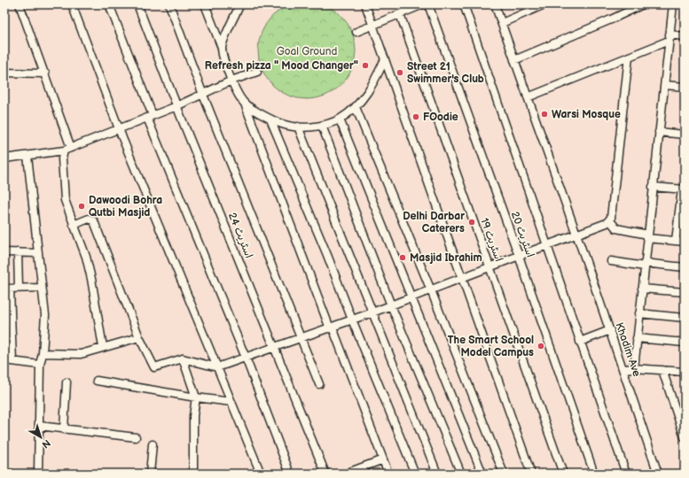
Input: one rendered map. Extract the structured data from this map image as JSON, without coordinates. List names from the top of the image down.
{
  "streets": {
    "street": [
      "اسٹریٹ 20",
      "اسٹریٹ 24",
      "اسٹریٹ 19",
      "Khadim Ave"
    ]
  },
  "parks": ["Goal Ground"],
  "places": [
    "Refresh pizza \" Mood Changer\"",
    "Street 21 Swimmer's Club",
    "Warsi Mosque",
    "FOodie",
    "Dawoodi Bohra Qutbi Masjid",
    "Delhi Darbar Caterers",
    "Masjid Ibrahim",
    "The Smart School Model Campus"
  ],
  "north": "bottom right"
}
